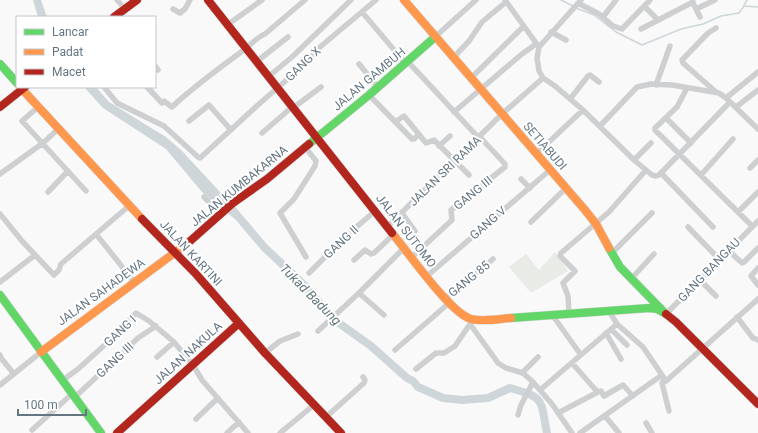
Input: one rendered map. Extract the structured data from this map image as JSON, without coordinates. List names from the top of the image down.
{
  "streets": {
    "main road": [
      "JALAN GAMBUH",
      "SETIABUDI",
      "JALAN KUMBAKARNA",
      "JALAN SUTOMO",
      "JALAN KARTINI",
      "JALAN SAHADEWA",
      "JALAN NAKULA"
    ],
    "street": [
      "GANG X",
      "JALAN SRI RAMA",
      "GANG III",
      "GANG V",
      "GANG II",
      "GANG BANGAU",
      "GANG 85",
      "GANG I"
    ]
  },
  "crossings": [
    ["GANG X", "JALAN SUTOMO"],
    ["JALAN GAMBUH", "SETIABUDI"],
    ["JALAN GAMBUH", "JALAN KUMBAKARNA"],
    ["JALAN GAMBUH", "JALAN SUTOMO"],
    ["SETIABUDI", "JALAN SRI RAMA"],
    ["SETIABUDI", "GANG V"],
    ["SETIABUDI", "GANG BANGAU"],
    ["JALAN SRI RAMA", "GANG III"],
    ["JALAN SRI RAMA", "JALAN SUTOMO"],
    ["JALAN KUMBAKARNA", "JALAN SUTOMO"],
    ["JALAN KUMBAKARNA", "JALAN KARTINI"],
    ["JALAN KUMBAKARNA", "JALAN SAHADEWA"],
    ["GANG III", "JALAN SUTOMO"],
    ["GANG III", "GANG I"],
    ["GANG V", "JALAN SUTOMO"],
    ["JALAN SUTOMO", "GANG II"],
    ["JALAN SUTOMO", "GANG 85"],
    ["JALAN KARTINI", "JALAN SAHADEWA"],
    ["JALAN KARTINI", "JALAN NAKULA"],
    ["GANG I", "JALAN NAKULA"]
  ],
  "water": ["Tukad Badung"],
  "legend": ["Lancar", "Padat", "Macet"],
  "scale_bar": "100 m"
}
